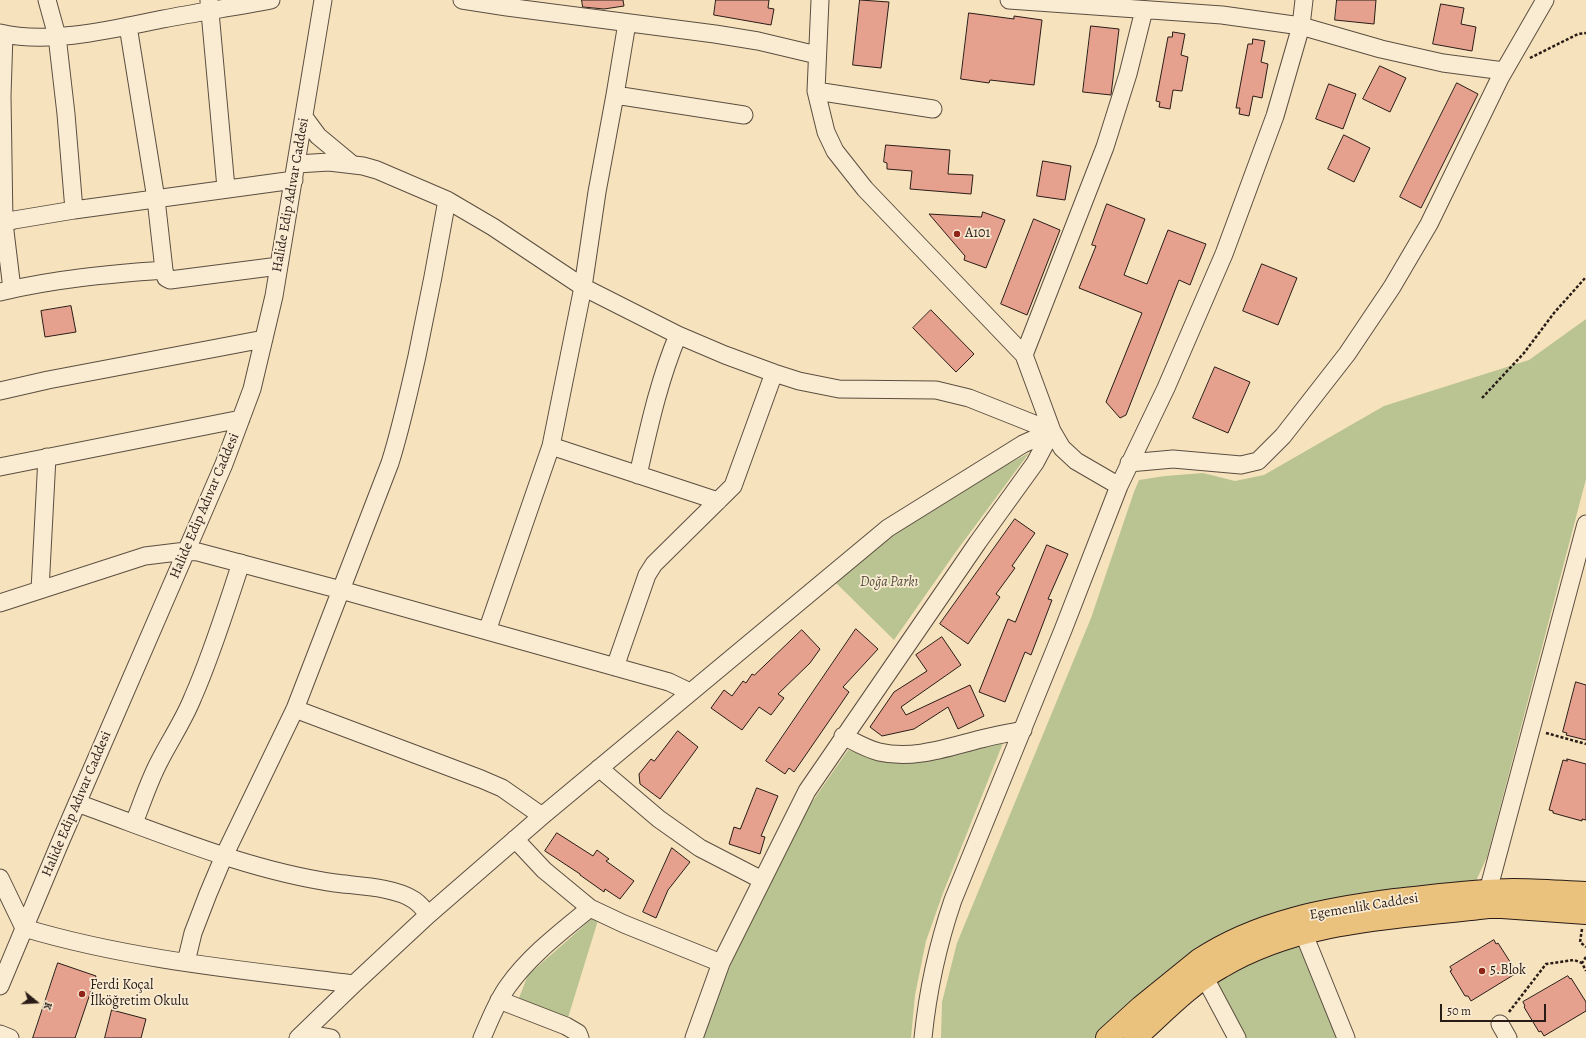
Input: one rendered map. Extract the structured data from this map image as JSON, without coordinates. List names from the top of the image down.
{
  "streets": {
    "main road": ["Egemenlik Caddesi"],
    "street": ["Halide Edip Adıvar Caddesi"]
  },
  "parks": ["Doğa Parkı"],
  "places": ["A101", "5.Blok", "Ferdi Koçal İlköğretim Okulu"],
  "scale_bar": "50 m",
  "north": "right"
}
